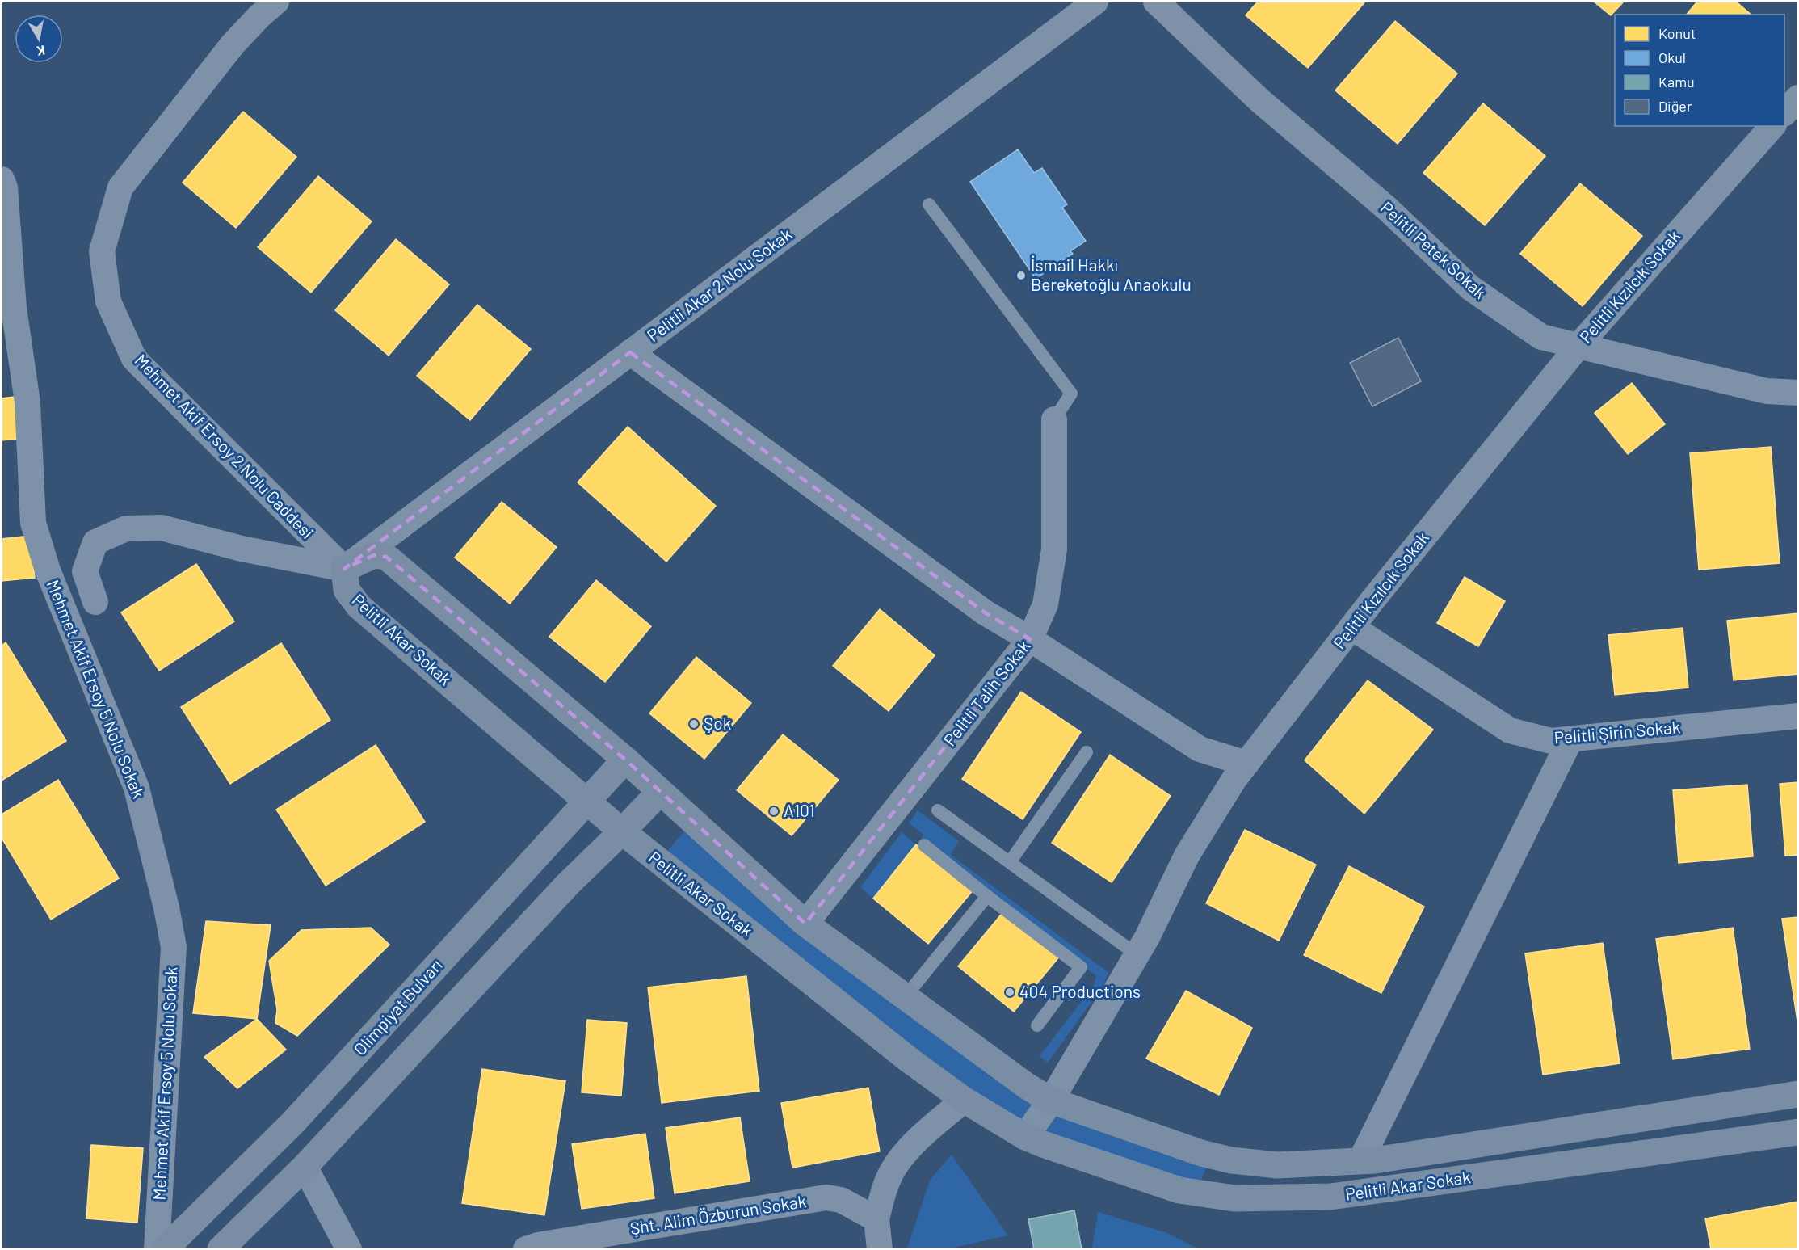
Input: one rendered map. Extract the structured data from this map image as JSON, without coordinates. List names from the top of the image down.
{
  "streets": {
    "main road": ["Pelitli Akar Sokak", "Olimpiyat Bulvarı"],
    "street": [
      "Pelitli Petek Sokak",
      "Pelitli Akar 2 Nolu Sokak",
      "Pelitli Kızılcık Sokak",
      "Mehmet Akif Ersoy 2 Nolu Caddesi",
      "Mehmet Akif Ersoy 5 Nolu Sokak",
      "Pelitli Talih Sokak",
      "Pelitli Şirin Sokak",
      "Şht. Alim Özburun Sokak"
    ]
  },
  "crossings": [
    ["Pelitli Petek Sokak", "Pelitli Kızılcık Sokak"],
    ["Pelitli Akar 2 Nolu Sokak", "Mehmet Akif Ersoy 2 Nolu Caddesi"],
    ["Pelitli Akar 2 Nolu Sokak", "Pelitli Akar Sokak"],
    ["Pelitli Kızılcık Sokak", "Pelitli Akar Sokak"],
    ["Pelitli Kızılcık Sokak", "Pelitli Şirin Sokak"],
    ["Mehmet Akif Ersoy 2 Nolu Caddesi", "Pelitli Akar Sokak"],
    ["Pelitli Akar Sokak", "Pelitli Talih Sokak"],
    ["Pelitli Akar Sokak", "Olimpiyat Bulvarı"]
  ],
  "places": [
    "İsmail Hakkı Bereketoğlu Anaokulu",
    "Şok",
    "A101",
    "404 Productions"
  ],
  "legend": [
    "Konut",
    "Okul",
    "Kamu",
    "Diğer"
  ],
  "north": "bottom"
}
